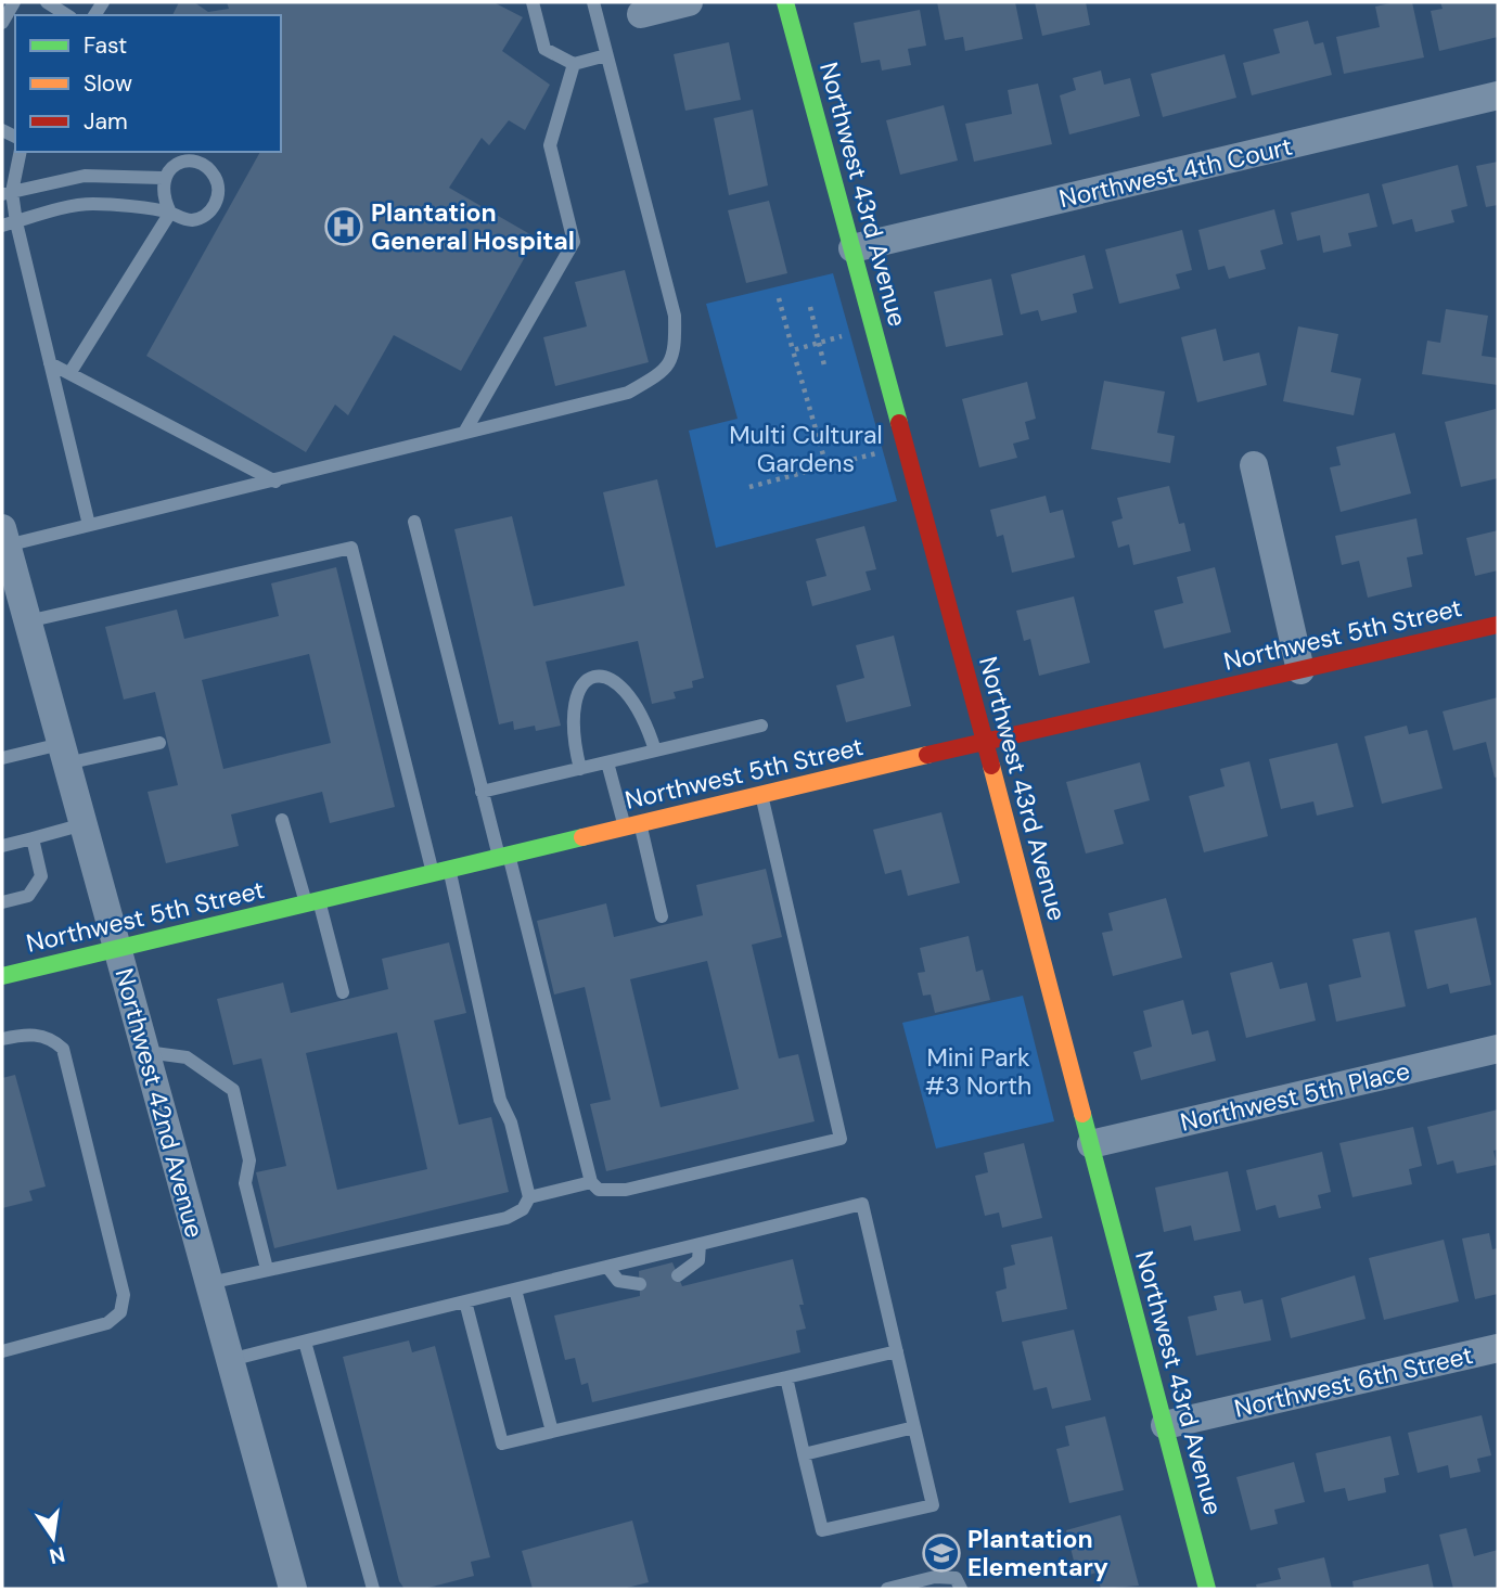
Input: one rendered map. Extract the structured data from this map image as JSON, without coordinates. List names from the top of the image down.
{
  "streets": {
    "street": [
      "Northwest 4th Court",
      "Northwest 43rd Avenue",
      "Northwest 5th Street",
      "Northwest 5th Place",
      "Northwest 42nd Avenue",
      "Northwest 6th Street"
    ]
  },
  "crossings": [
    ["Northwest 4th Court", "Northwest 43rd Avenue"],
    ["Northwest 43rd Avenue", "Northwest 5th Street"],
    ["Northwest 43rd Avenue", "Northwest 5th Place"],
    ["Northwest 43rd Avenue", "Northwest 6th Street"],
    ["Northwest 5th Street", "Northwest 42nd Avenue"]
  ],
  "parks": ["Multi Cultural Gardens", "Mini Park #3 North"],
  "places": {
    "hospital": ["Plantation General Hospital"],
    "school or university": ["Plantation Elementary"]
  },
  "legend": ["Fast", "Slow", "Jam"],
  "north": "bottom"
}
